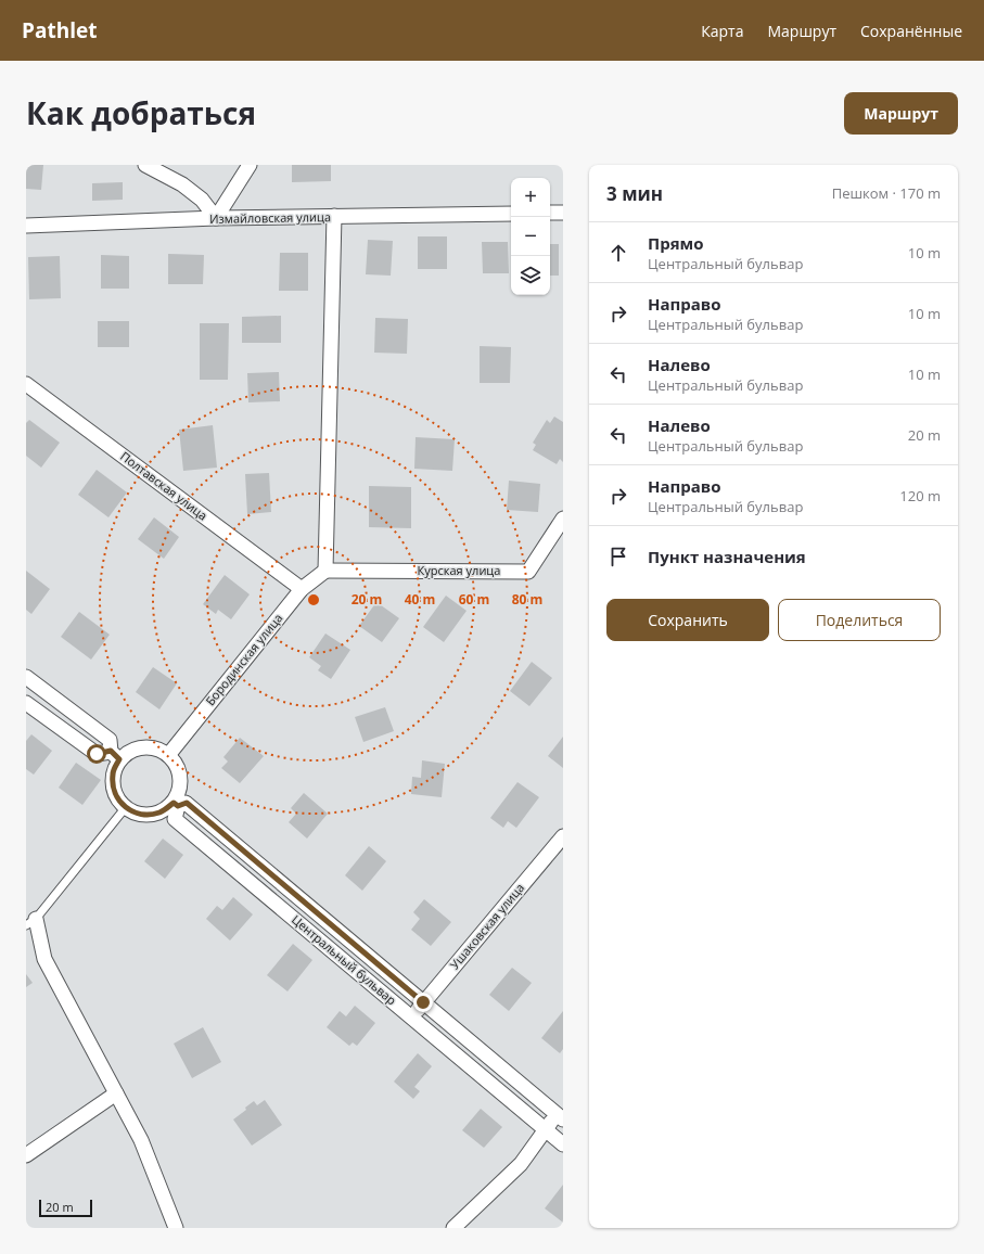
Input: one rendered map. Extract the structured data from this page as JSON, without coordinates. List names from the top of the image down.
{
  "streets": {
    "street": [
      "Измайловская улица",
      "Полтавская улица",
      "Курская улица",
      "Бородинская улица",
      "Ушаковская улица",
      "Центральный бульвар"
    ]
  },
  "crossings": [
    ["Полтавская улица", "Бородинская улица"],
    ["Курская улица", "Бородинская улица"],
    ["Бородинская улица", "Центральный бульвар"],
    ["Ушаковская улица", "Центральный бульвар"]
  ],
  "scale_bar": "20 m",
  "page": {
    "header": "Pathlet",
    "nav": ["Карта", "Маршрут", "Сохранённые"],
    "title": "Как добраться",
    "buttons": [
      "Маршрут",
      ["Сохранить", "Поделиться"]
    ],
    "heading": ["3 мин", "Пешком · 170 m"],
    "map_buttons": ["+", "−"],
    "list": [
      ["Прямо", "Центральный бульвар", "10 m"],
      ["Направо", "Центральный бульвар", "10 m"],
      ["Налево", "Центральный бульвар", "10 m"],
      ["Налево", "Центральный бульвар", "20 m"],
      ["Направо", "Центральный бульвар", "120 m"],
      "Пункт назначения"
    ],
    "scale": "20 m"
  },
  "rings": [
    "20 m",
    "40 m",
    "60 m",
    "80 m"
  ]
}
